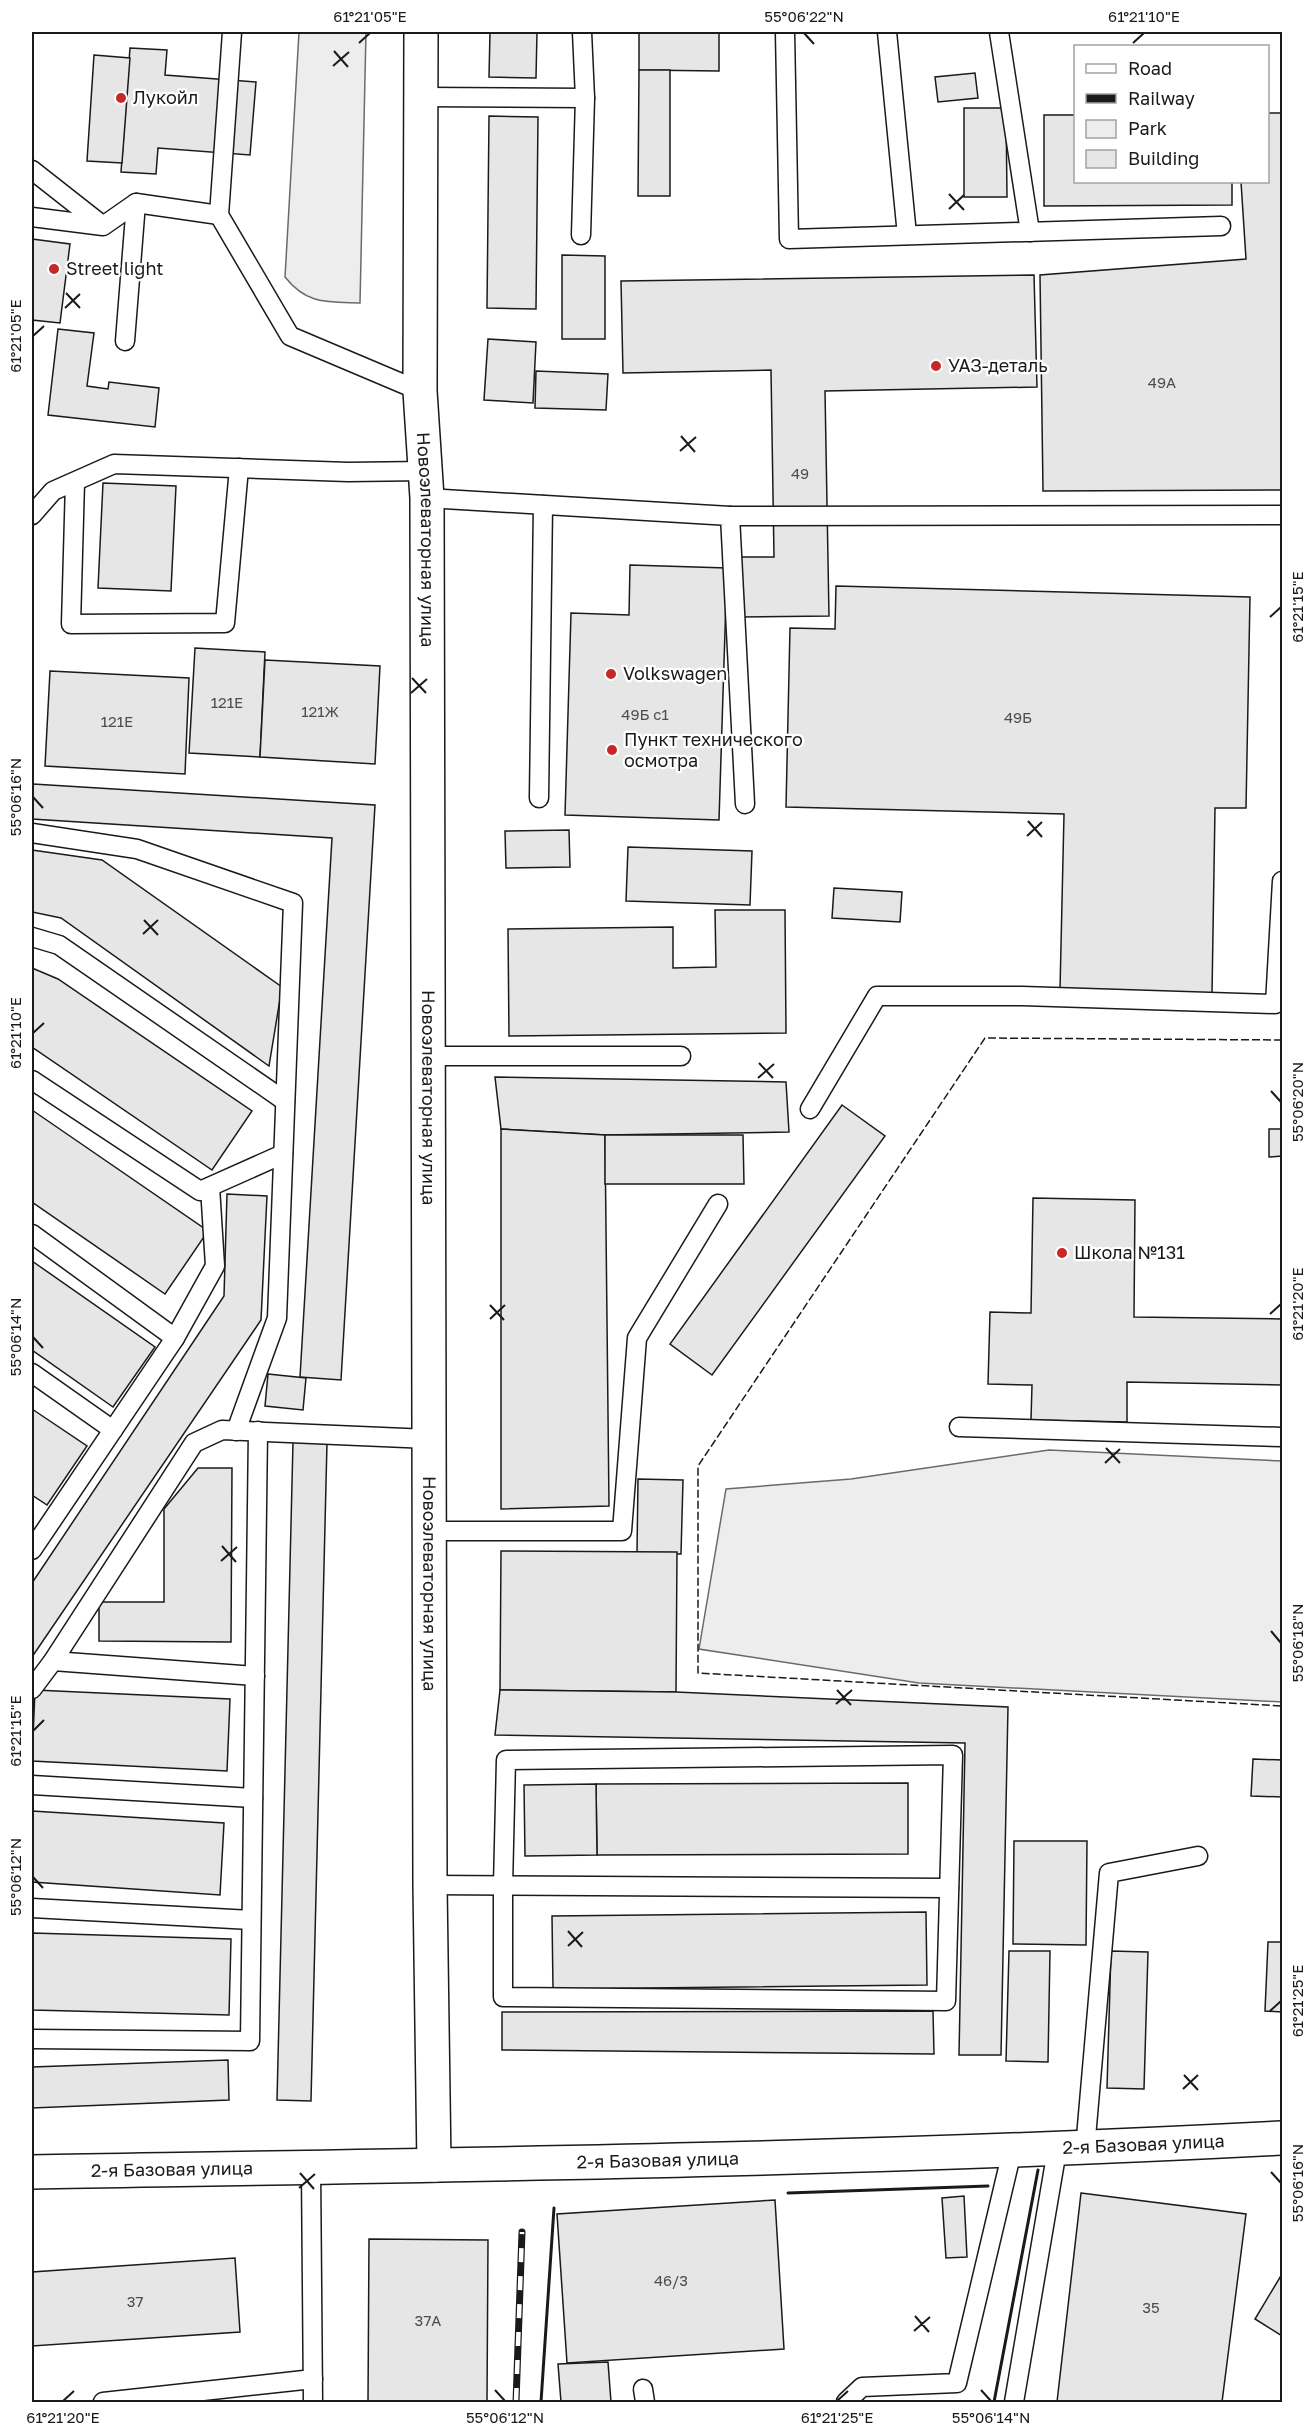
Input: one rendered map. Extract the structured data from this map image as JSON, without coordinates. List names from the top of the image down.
{
  "streets": {
    "street": ["Новоэлеваторная улица", "2-я Базовая улица"]
  },
  "crossings": [
    ["Новоэлеваторная улица", "2-я Базовая улица"]
  ],
  "places": [
    "Лукойл",
    "Street light",
    "УАЗ-деталь",
    "Volkswagen",
    "Пункт технического осмотра",
    "Школа №131"
  ],
  "house_numbers": [
    "49А",
    "49",
    "121Е",
    "121Ж",
    "49Б с1",
    "49Б",
    "121Е",
    "46/3",
    "37",
    "35",
    "37А"
  ],
  "legend": [
    "Road",
    "Railway",
    "Park",
    "Building"
  ],
  "coordinates": [
    "61°21'05\"E",
    "55°06'22\"N",
    "61°21'10\"E",
    "61°21'15\"E",
    "55°06'16\"N",
    "55°06'20\"N",
    "61°21'20\"E",
    "55°06'14\"N",
    "55°06'18\"N",
    "55°06'12\"N",
    "61°21'25\"E"
  ]
}
